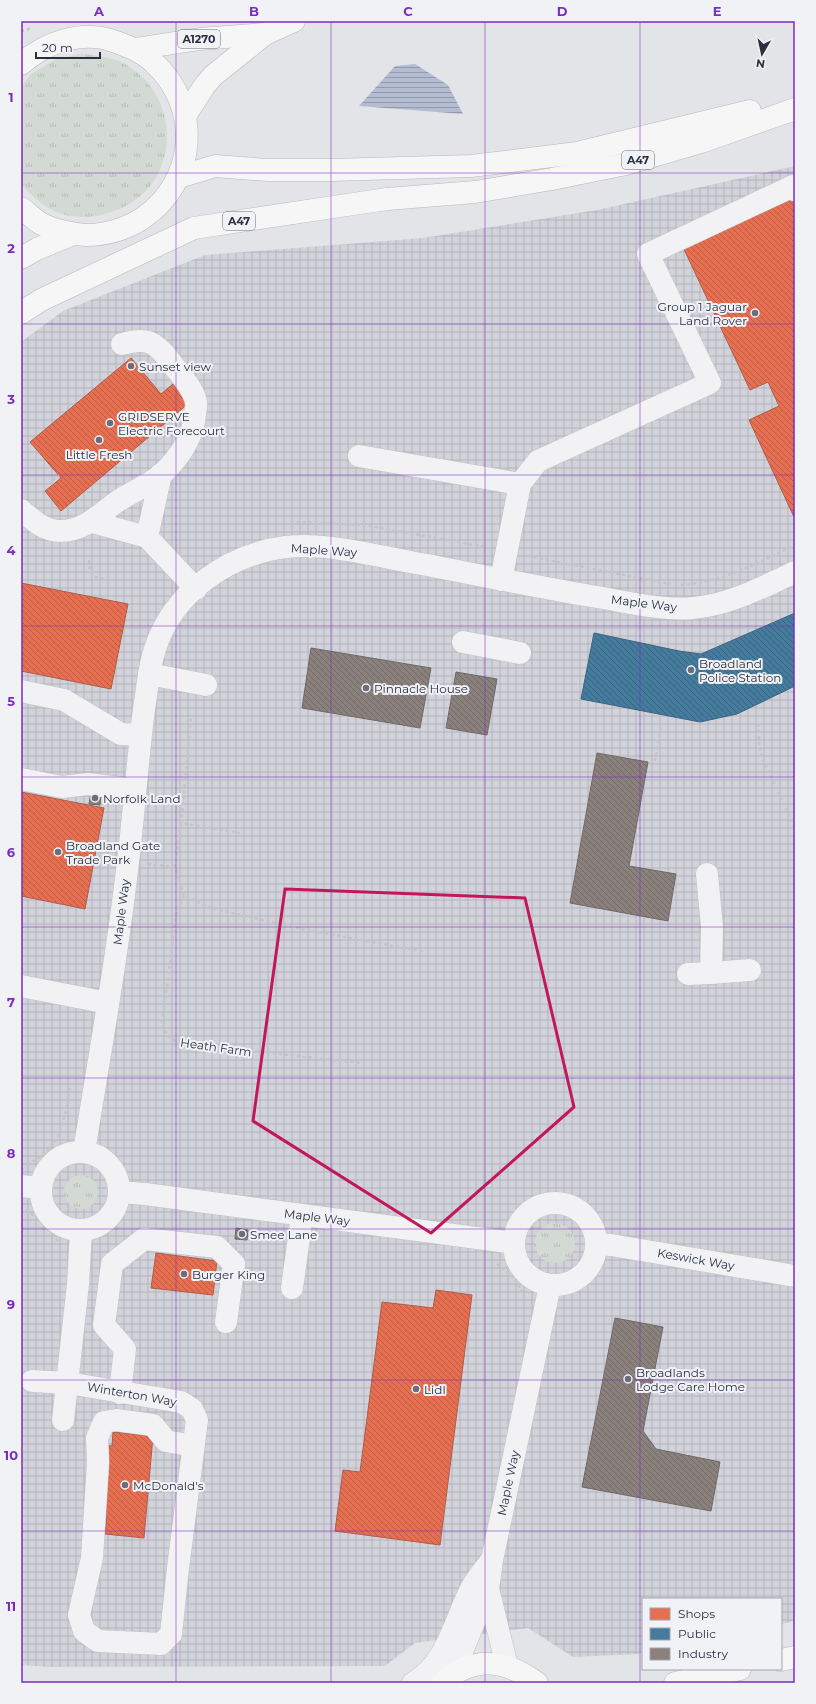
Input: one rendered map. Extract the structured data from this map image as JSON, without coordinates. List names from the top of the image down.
{
  "streets": {
    "highway": ["A1270", "A47"],
    "street": ["Maple Way", "Keswick Way", "Winterton Way"],
    "path": ["Heath Farm"]
  },
  "crossings": [
    ["Maple Way", "Keswick Way"]
  ],
  "places": [
    "Group 1 Jaguar Land Rover",
    "Sunset view",
    "GRIDSERVE Electric Forecourt",
    "Little Fresh",
    "Broadland Police Station",
    "Pinnacle House",
    "Norfolk Land",
    "Broadland Gate Trade Park",
    "Smee Lane",
    "Burger King",
    "Broadlands Lodge Care Home",
    "Lidl",
    "McDonald's"
  ],
  "legend": ["Shops", "Public", "Industry"],
  "scale_bar": "20 m",
  "north": "bottom",
  "grid": {
    "columns": [
      "A",
      "B",
      "C",
      "D",
      "E"
    ],
    "rows": [
      "1",
      "2",
      "3",
      "4",
      "5",
      "6",
      "7",
      "8",
      "9",
      "10",
      "11"
    ]
  }
}
